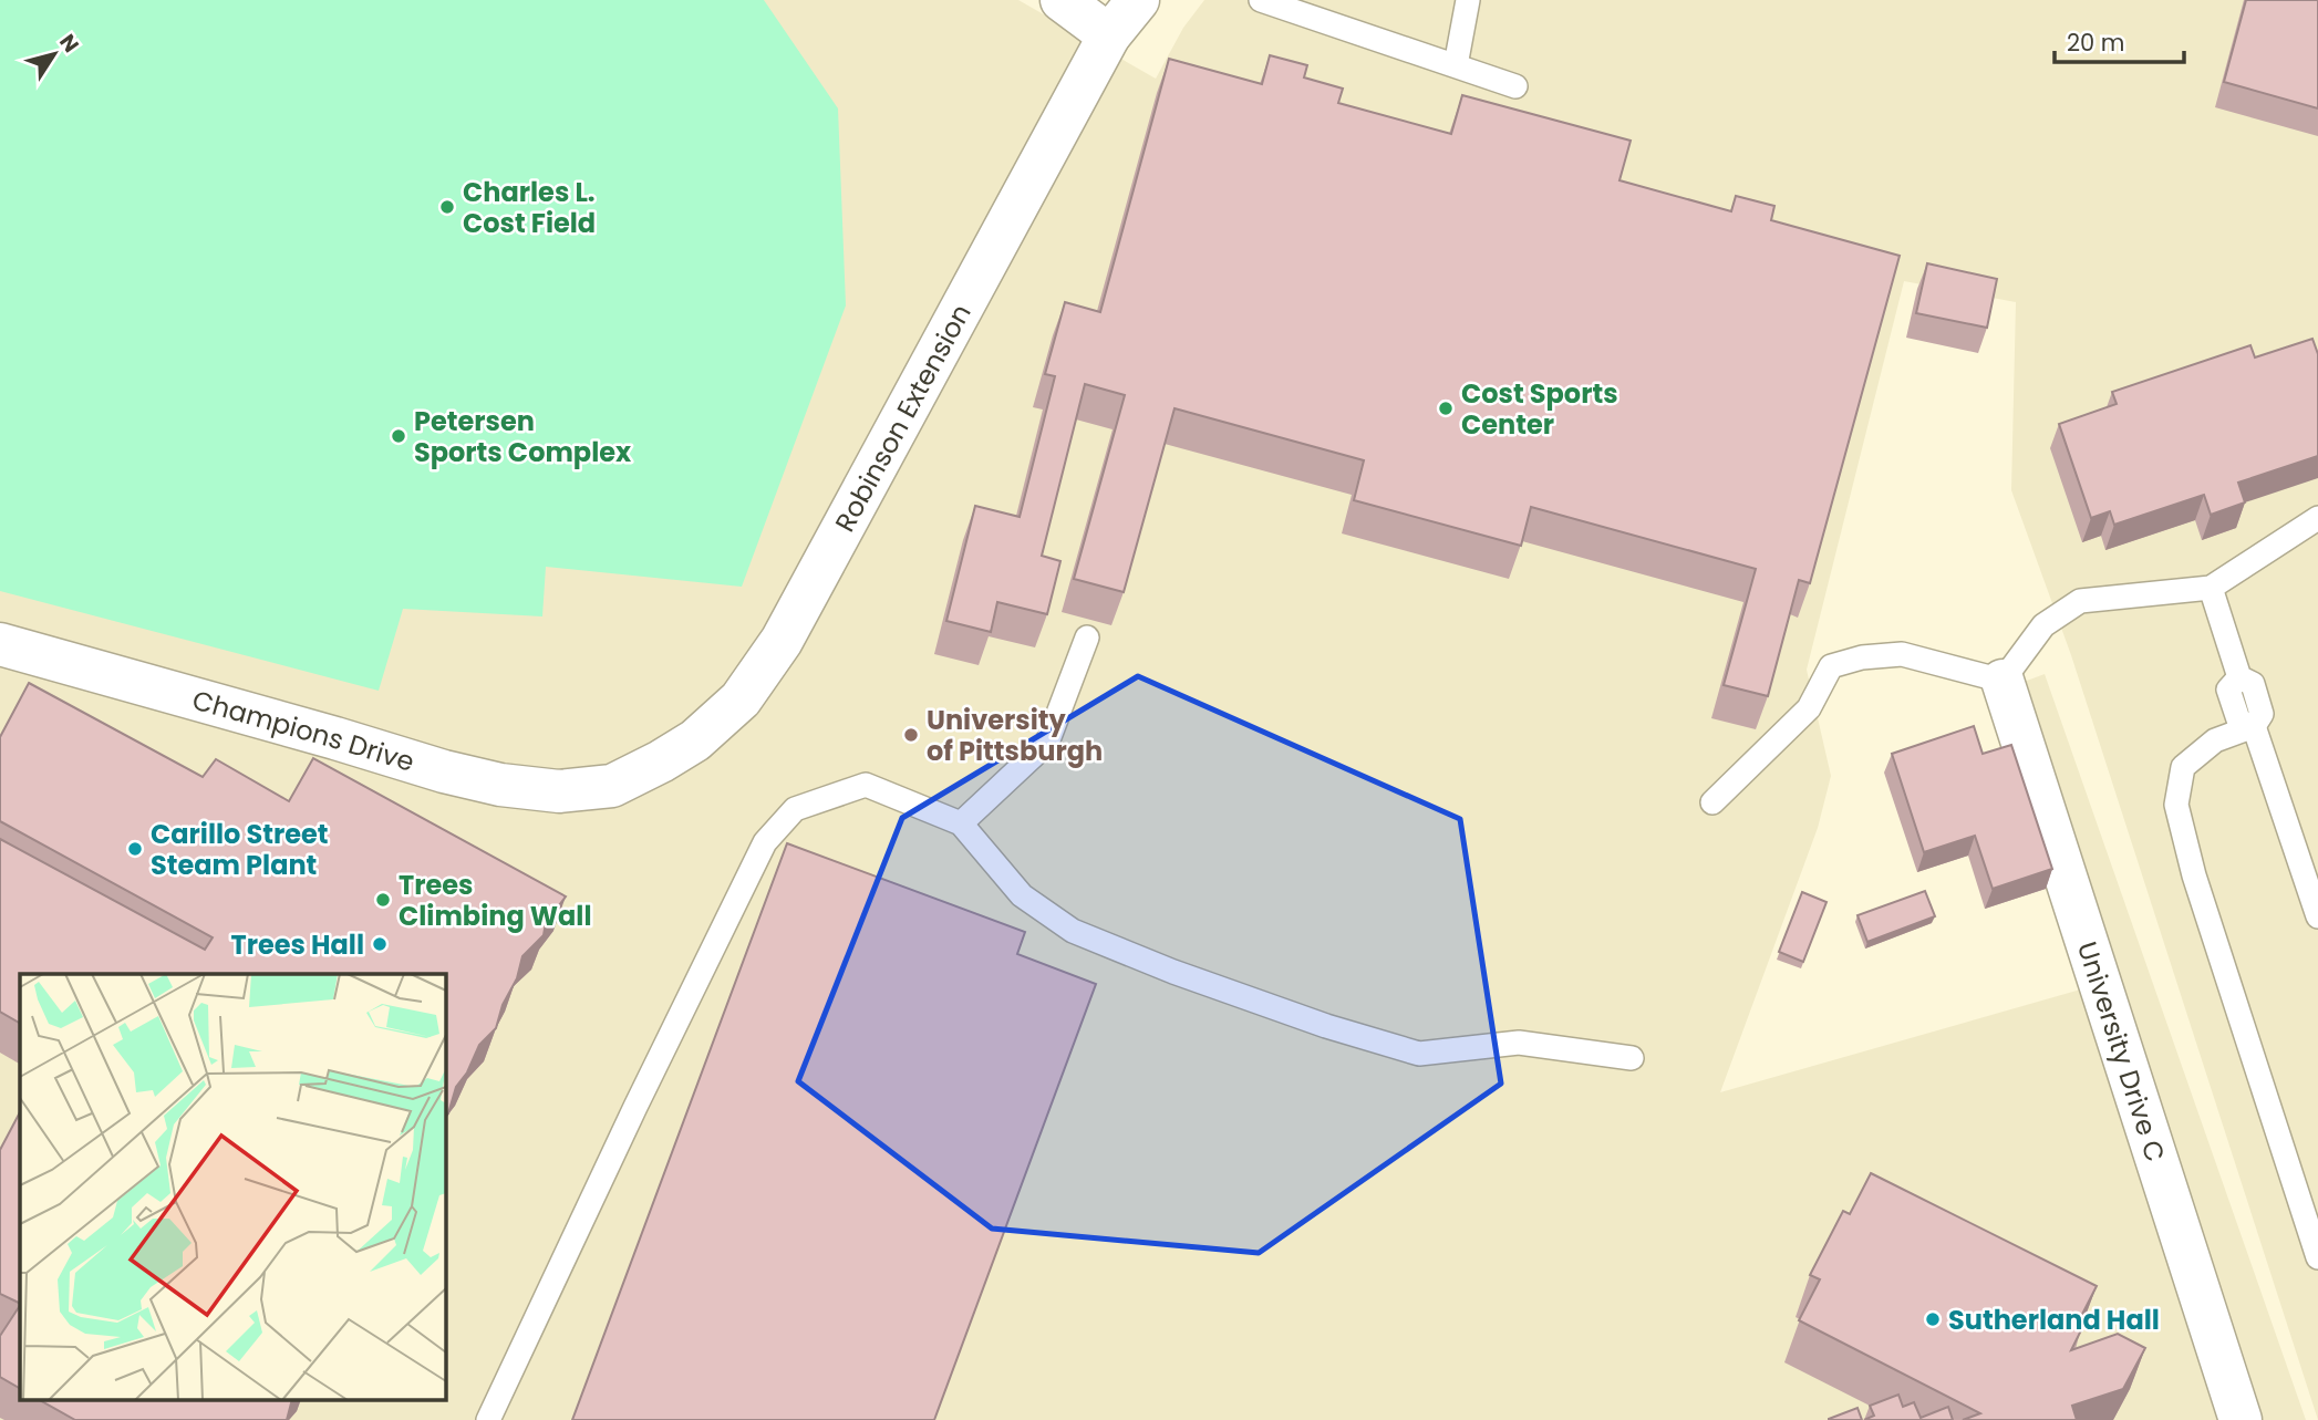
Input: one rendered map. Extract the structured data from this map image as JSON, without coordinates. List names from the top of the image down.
{
  "streets": {
    "street": ["Robinson Extension", "Champions Drive", "University Drive C"]
  },
  "crossings": [
    ["Robinson Extension", "Champions Drive"]
  ],
  "places": [
    "Charles L. Cost Field",
    "Cost Sports Center",
    "Petersen Sports Complex",
    "University of Pittsburgh",
    "Carillo Street Steam Plant",
    "Trees Climbing Wall",
    "Trees Hall",
    "Sutherland Hall"
  ],
  "scale_bar": "20 m",
  "north": "top right"
}
